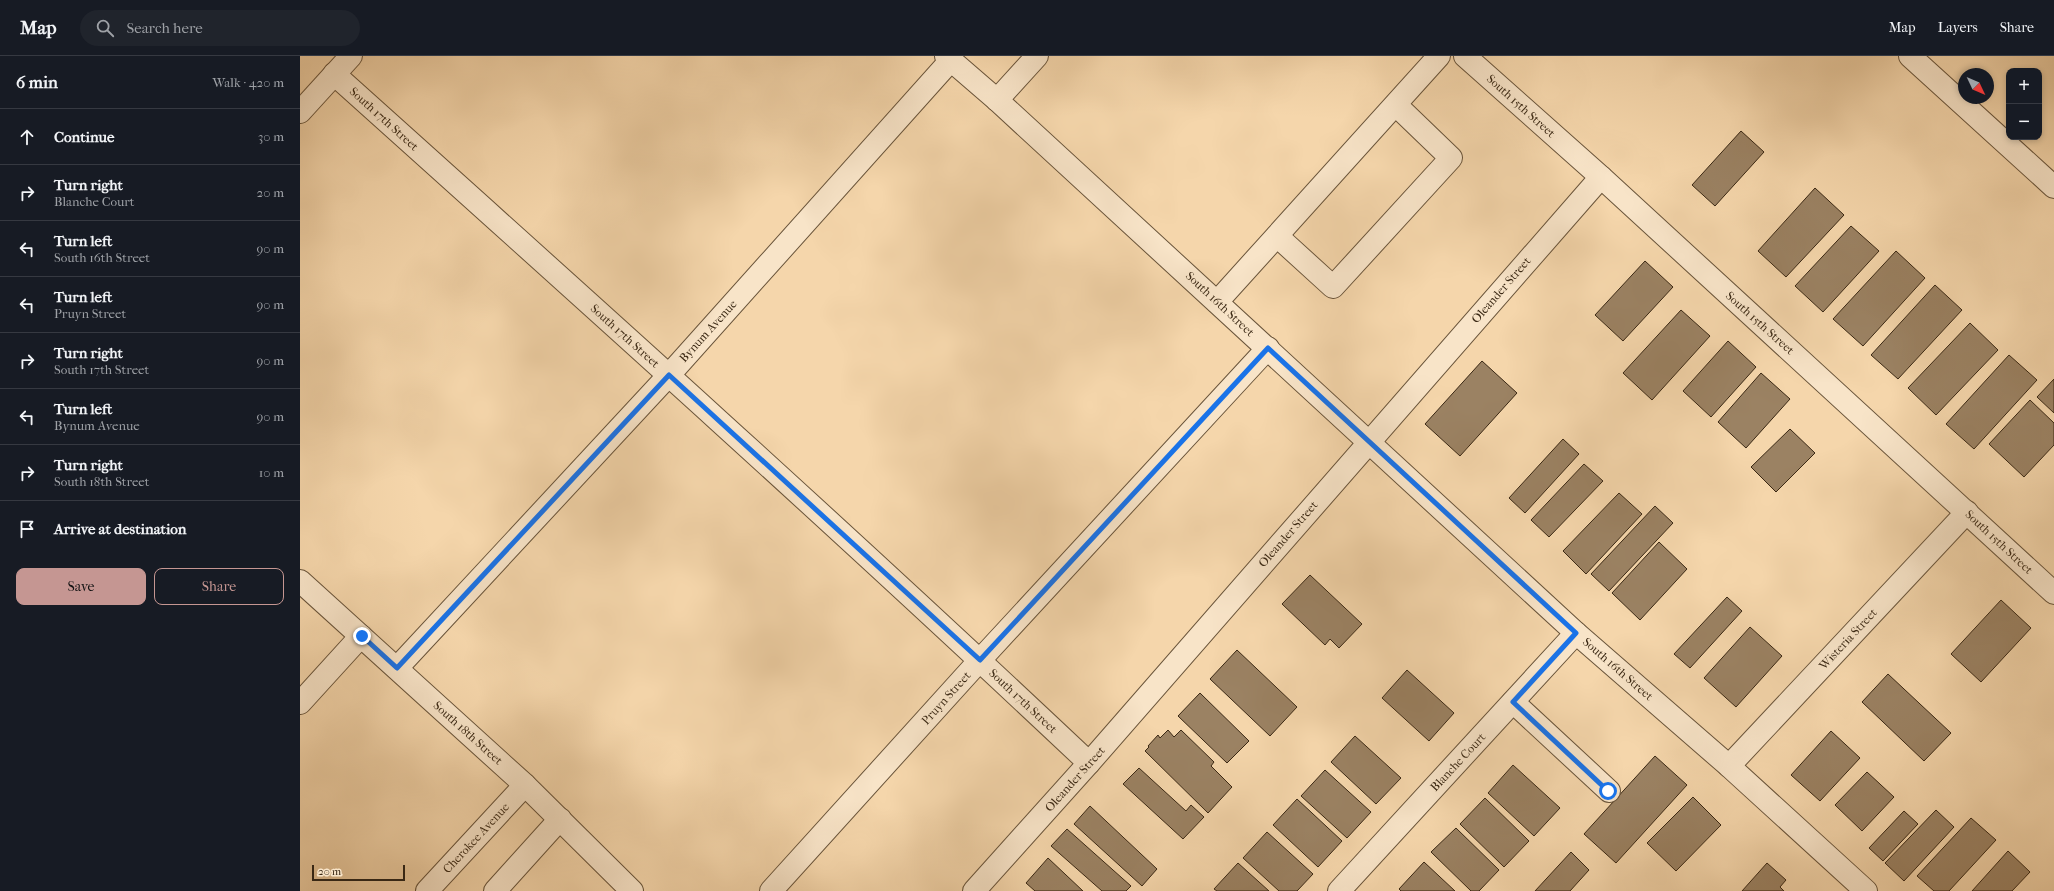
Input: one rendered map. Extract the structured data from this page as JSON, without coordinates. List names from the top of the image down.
{
  "streets": {
    "street": [
      "South 15th Street",
      "South 17th Street",
      "Oleander Street",
      "South 16th Street",
      "Bynum Avenue",
      "Wisteria Street",
      "Pruyn Street",
      "South 18th Street",
      "Blanche Court",
      "Cherokee Avenue"
    ]
  },
  "crossings": [
    ["South 15th Street", "Oleander Street"],
    ["South 15th Street", "Wisteria Street"],
    ["South 17th Street", "Oleander Street"],
    ["South 17th Street", "Bynum Avenue"],
    ["South 17th Street", "Pruyn Street"],
    ["Oleander Street", "South 16th Street"],
    ["South 16th Street", "Bynum Avenue"],
    ["South 16th Street", "Wisteria Street"],
    ["South 16th Street", "Pruyn Street"],
    ["South 16th Street", "Blanche Court"],
    ["Bynum Avenue", "South 18th Street"],
    ["South 18th Street", "Cherokee Avenue"]
  ],
  "scale_bar": "20 m",
  "north": "bottom right",
  "page": {
    "header": "Map",
    "search": "Search here",
    "nav": ["Map", "Layers", "Share"],
    "heading": ["6 min", "Walk · 420 m"],
    "map_buttons": ["+", "−"],
    "list": [
      ["Continue", "30 m"],
      ["Turn right", "Blanche Court", "20 m"],
      ["Turn left", "South 16th Street", "90 m"],
      ["Turn left", "Pruyn Street", "90 m"],
      ["Turn right", "South 17th Street", "90 m"],
      ["Turn left", "Bynum Avenue", "90 m"],
      ["Turn right", "South 18th Street", "10 m"],
      "Arrive at destination"
    ],
    "buttons": ["Save", "Share"],
    "scale": "20 m"
  }
}
